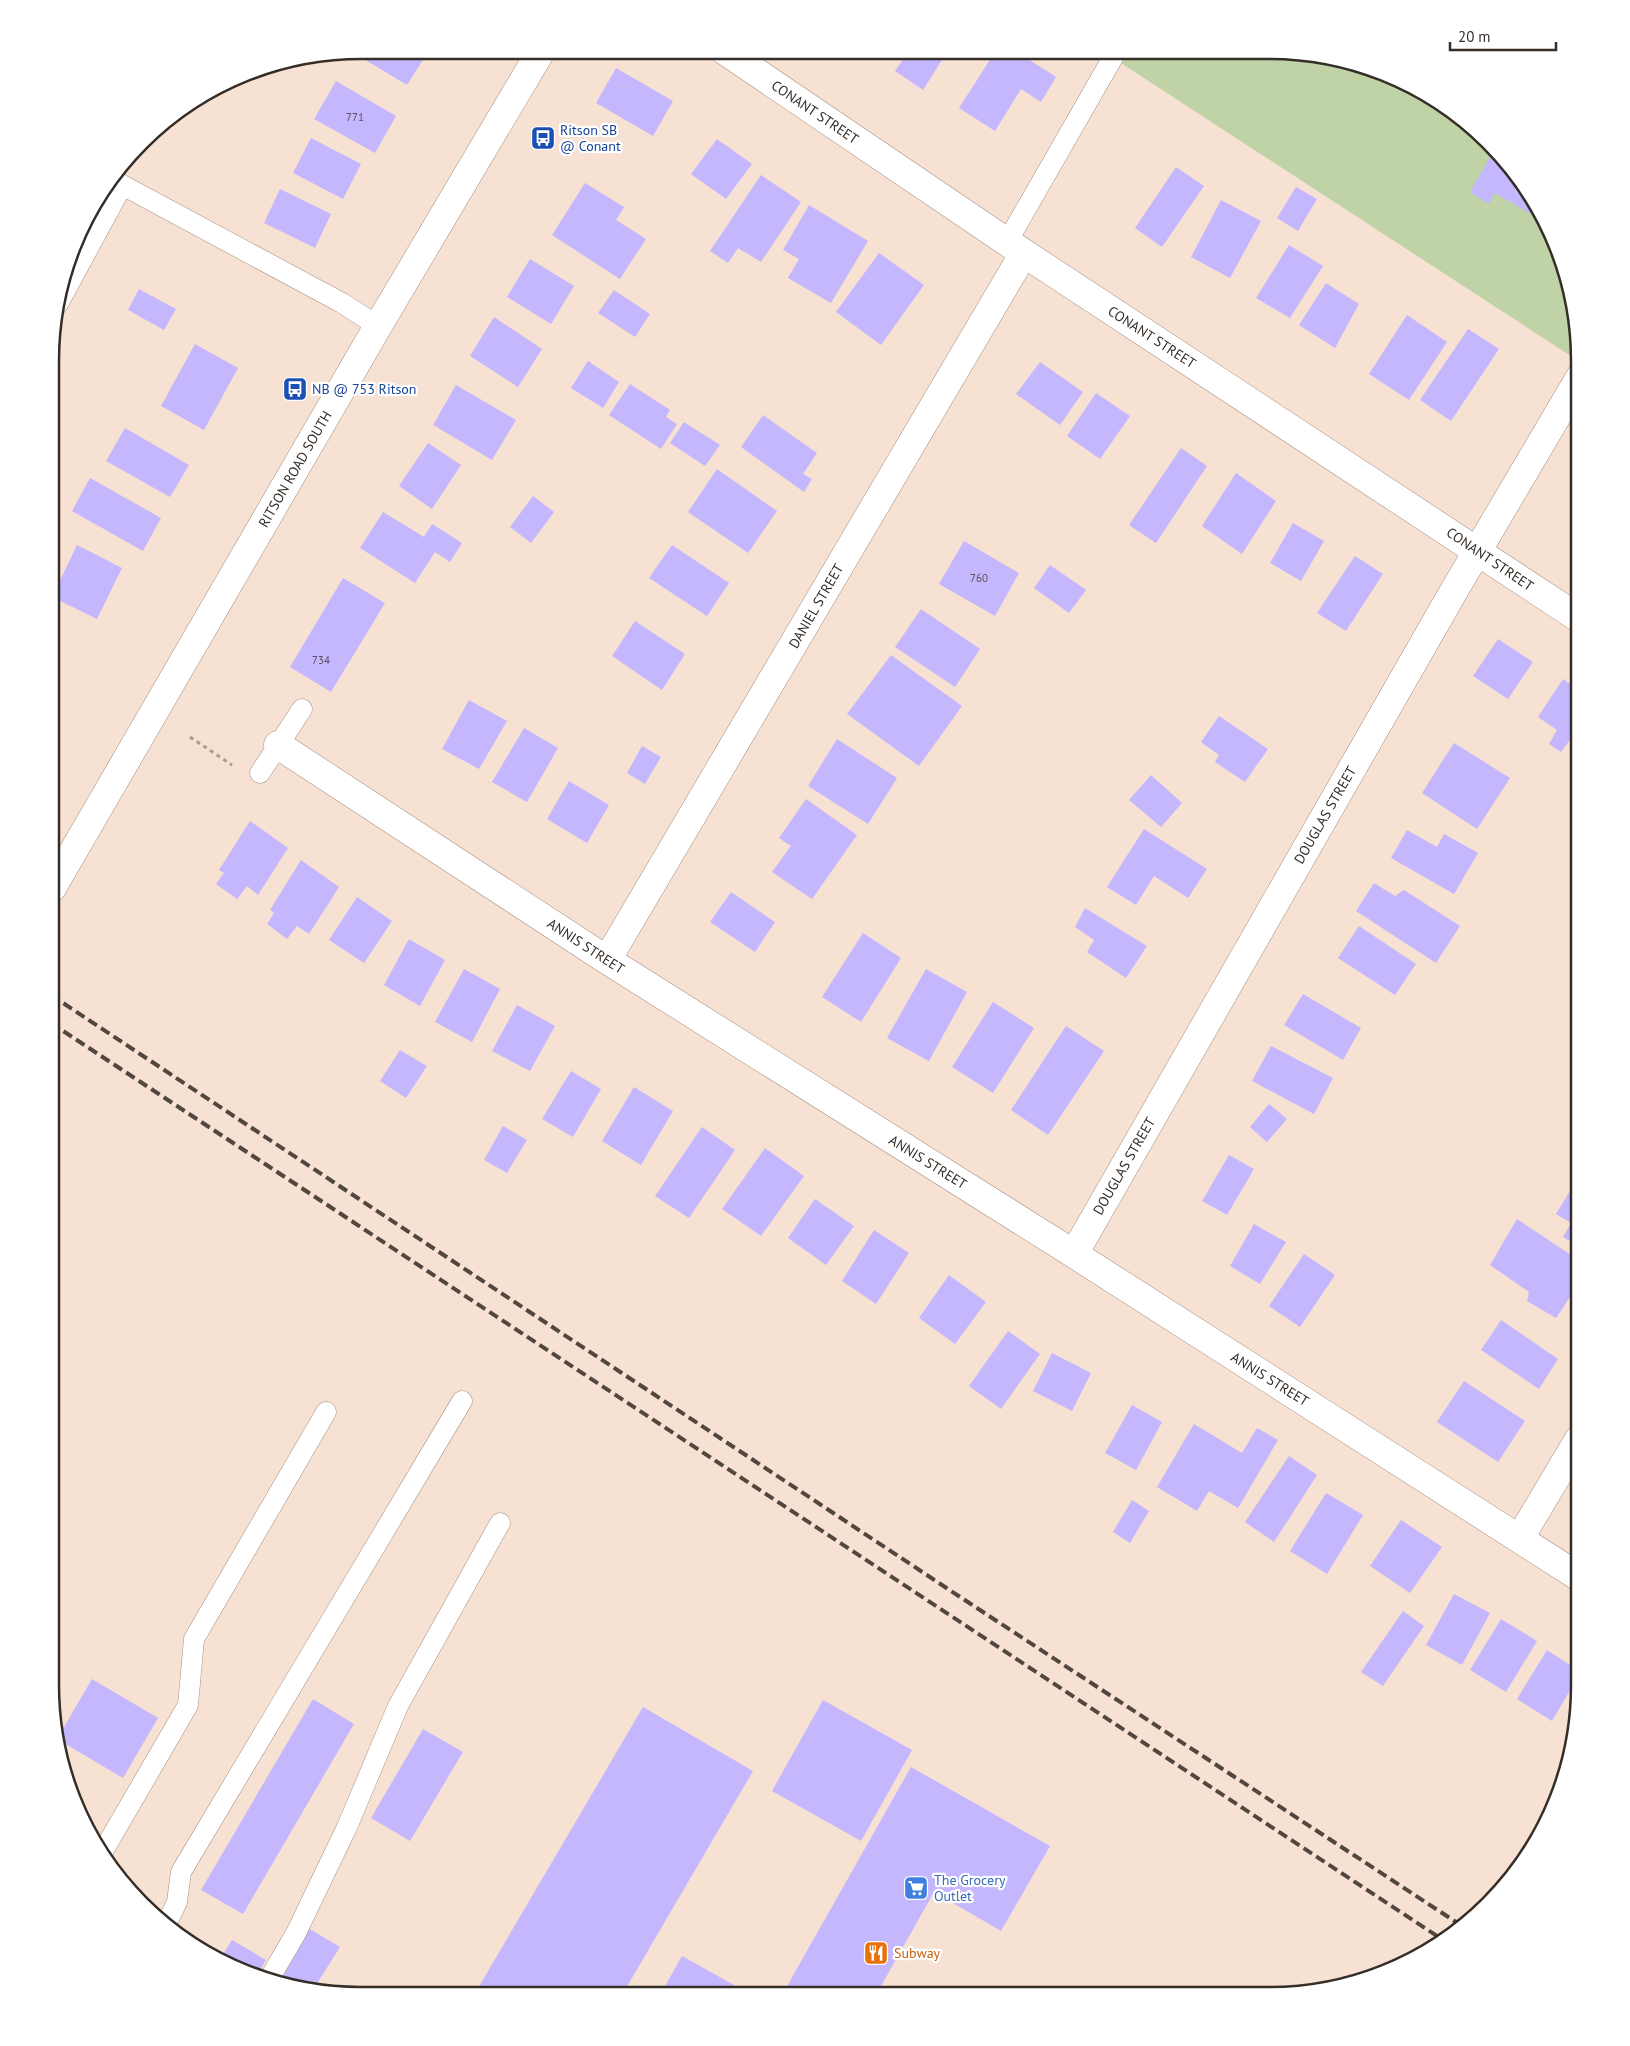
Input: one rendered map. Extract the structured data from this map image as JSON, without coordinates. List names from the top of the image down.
{
  "streets": {
    "street": [
      "CONANT STREET",
      "RITSON ROAD SOUTH",
      "DANIEL STREET",
      "DOUGLAS STREET",
      "ANNIS STREET"
    ]
  },
  "crossings": [
    ["CONANT STREET", "DANIEL STREET"],
    ["CONANT STREET", "DOUGLAS STREET"],
    ["DANIEL STREET", "ANNIS STREET"],
    ["DOUGLAS STREET", "ANNIS STREET"]
  ],
  "places": {
    "bus stop": ["Ritson SB @ Conant", "NB @ 753 Ritson"],
    "supermarket": ["The Grocery Outlet"],
    "restaurant": ["Subway"]
  },
  "house_numbers": ["771", "760", "734"],
  "scale_bar": "20 m"
}
